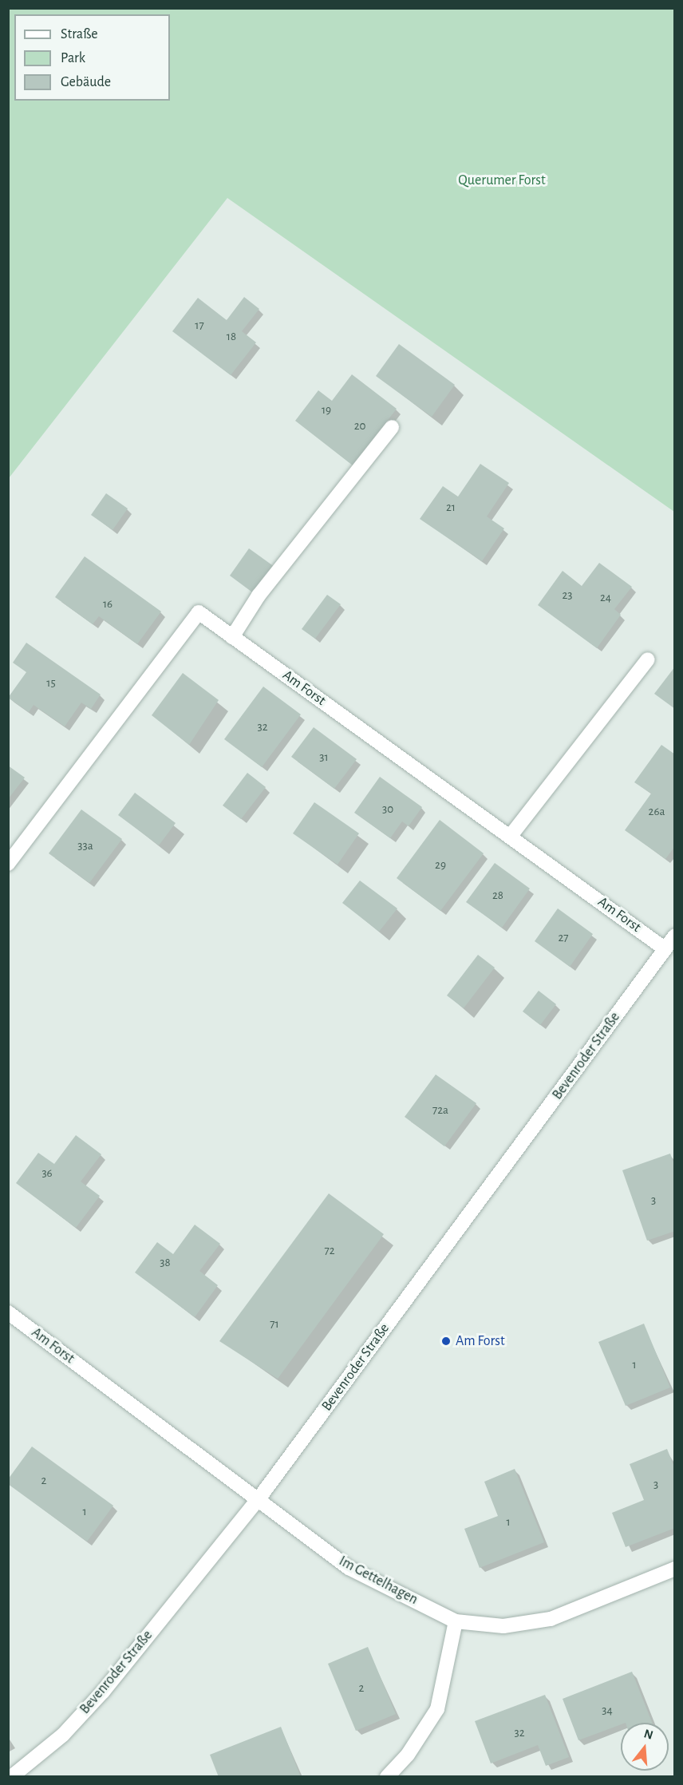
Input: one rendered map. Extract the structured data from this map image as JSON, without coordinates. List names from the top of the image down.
{
  "streets": {
    "street": ["Am Forst", "Bevenroder Straße", "Im Gettelhagen"]
  },
  "crossings": [
    ["Am Forst", "Bevenroder Straße"],
    ["Am Forst", "Im Gettelhagen"],
    ["Bevenroder Straße", "Im Gettelhagen"]
  ],
  "parks": ["Querumer Forst"],
  "places": ["Am Forst"],
  "house_numbers": [
    "17",
    "18",
    "19",
    "20",
    "21",
    "23",
    "24",
    "16",
    "15",
    "32",
    "31",
    "30",
    "26a",
    "33a",
    "29",
    "28",
    "27",
    "72a",
    "36",
    "3",
    "72",
    "38",
    "71",
    "1",
    "2",
    "3",
    "1",
    "1",
    "2",
    "34",
    "32"
  ],
  "legend": ["Straße", "Park", "Gebäude"],
  "north": "top"
}
